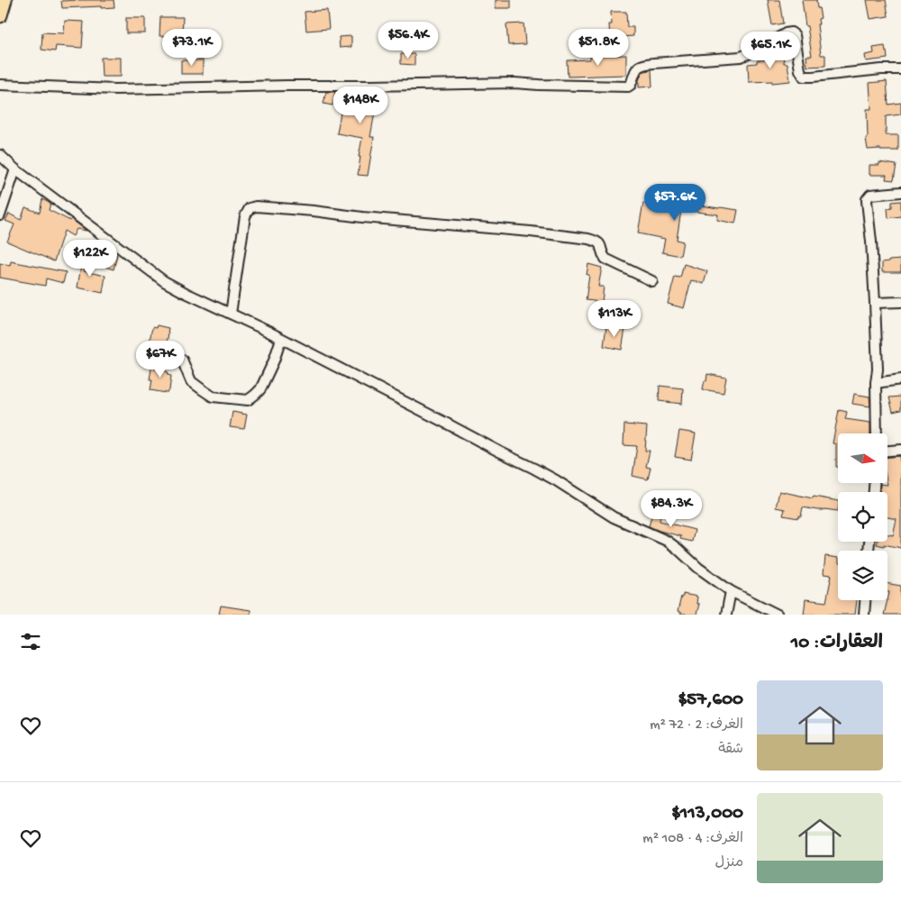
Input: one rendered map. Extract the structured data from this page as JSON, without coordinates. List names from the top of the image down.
{
  "north": "right",
  "page": {
    "price": [
      "$56.4K",
      "$73.1K",
      "$51.8K",
      "$65.1K",
      "$148K",
      "$57.6K",
      "$122K",
      "$113K",
      "$67K",
      "$84.3K"
    ],
    "heading": "العقارات: 10",
    "list": [
      {
        "name": "$57,600",
        "note": "الغرف: 2 · 72 m² · شقة"
      },
      {
        "name": "$113,000",
        "note": "الغرف: 4 · 108 m² · منزل"
      }
    ]
  }
}
